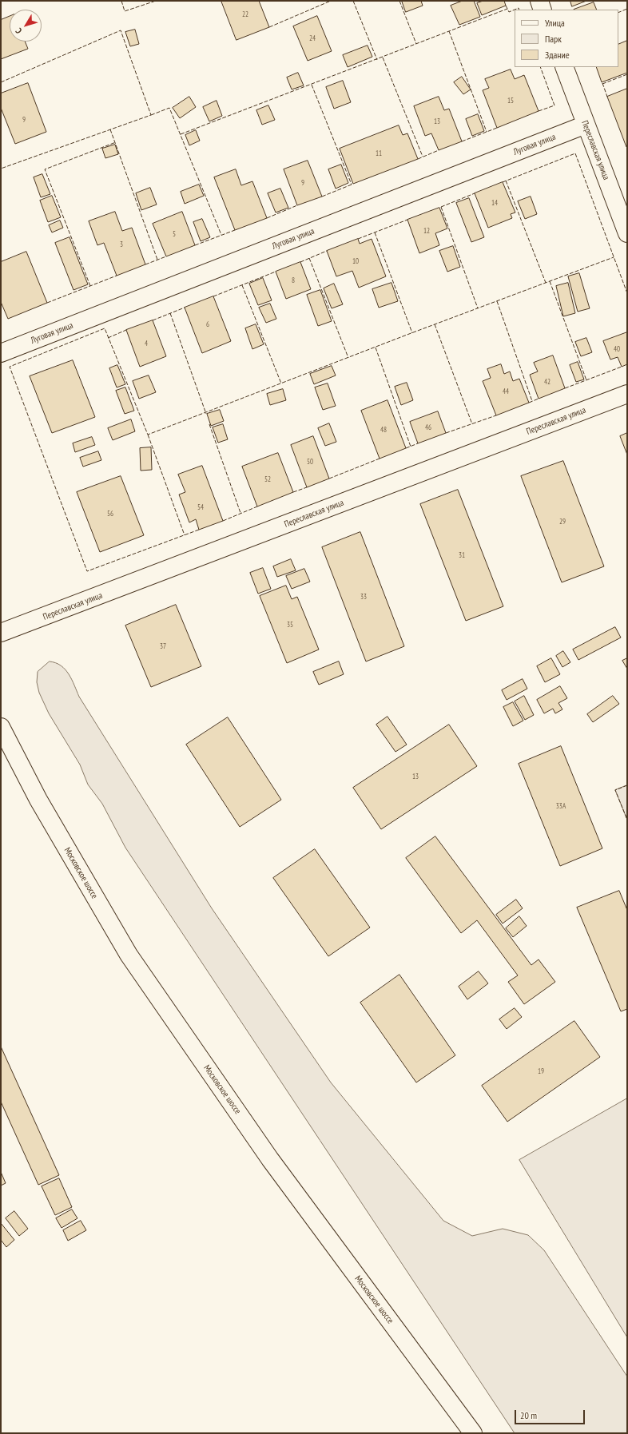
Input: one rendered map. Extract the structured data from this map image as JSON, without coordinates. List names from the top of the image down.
{
  "streets": {
    "street": ["Луговая улица", "Переславская улица", "Московское шоссе"]
  },
  "crossings": [
    ["Луговая улица", "Переславская улица"]
  ],
  "house_numbers": [
    "22",
    "24",
    "15",
    "9",
    "13",
    "11",
    "9",
    "14",
    "12",
    "5",
    "3",
    "10",
    "8",
    "6",
    "4",
    "40",
    "42",
    "44",
    "46",
    "48",
    "50",
    "52",
    "54",
    "56",
    "29",
    "31",
    "33",
    "35",
    "37",
    "13",
    "33А",
    "19"
  ],
  "legend": ["Улица", "Парк", "Здание"],
  "scale_bar": "20 m",
  "north": "bottom left"
}
